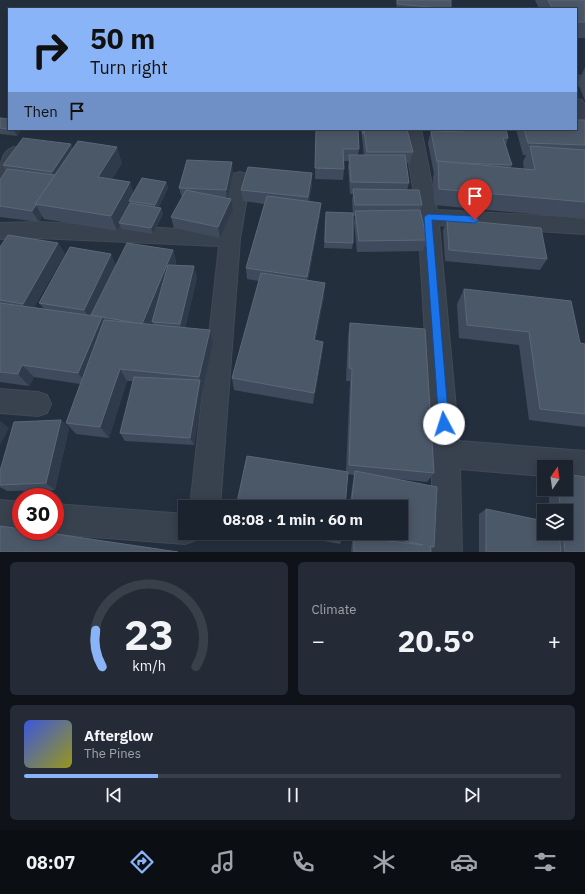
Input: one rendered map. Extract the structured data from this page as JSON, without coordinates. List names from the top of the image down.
{
  "north": "top",
  "page": {
    "turn": ["50 m", "Turn right"],
    "then": "Then",
    "limit": "30",
    "trip": "08:08 · 1 min · 60 m",
    "tile": "Climate",
    "heat": ["−", "20.5°", "+"],
    "song": ["Afterglow", "The Pines"],
    "tabs": "08:07",
    "gauge": ["23", "km/h"]
  }
}
